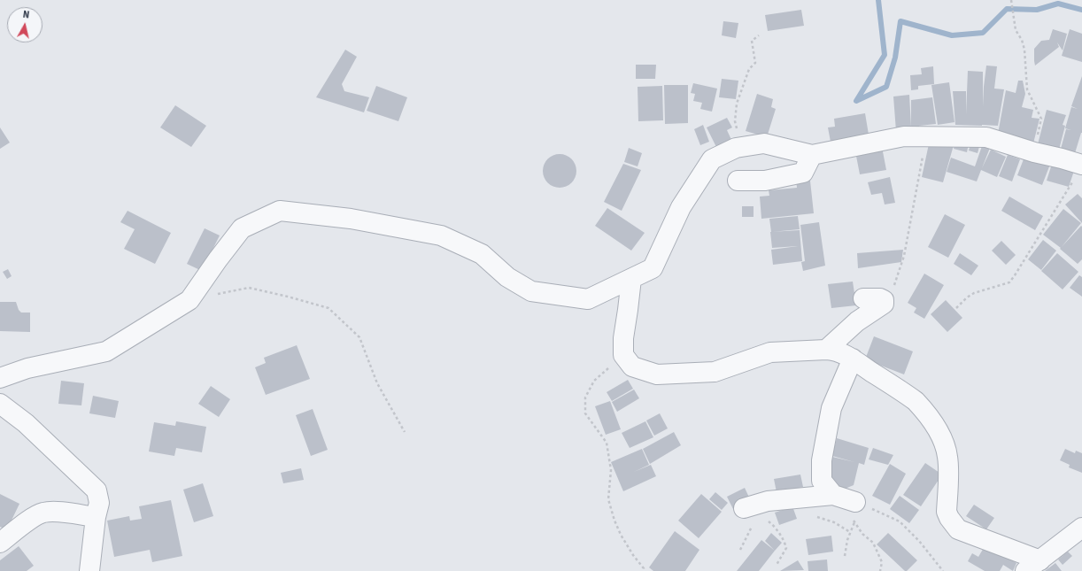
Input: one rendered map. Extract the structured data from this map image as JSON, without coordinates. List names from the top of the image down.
{
  "north": "top"
}
